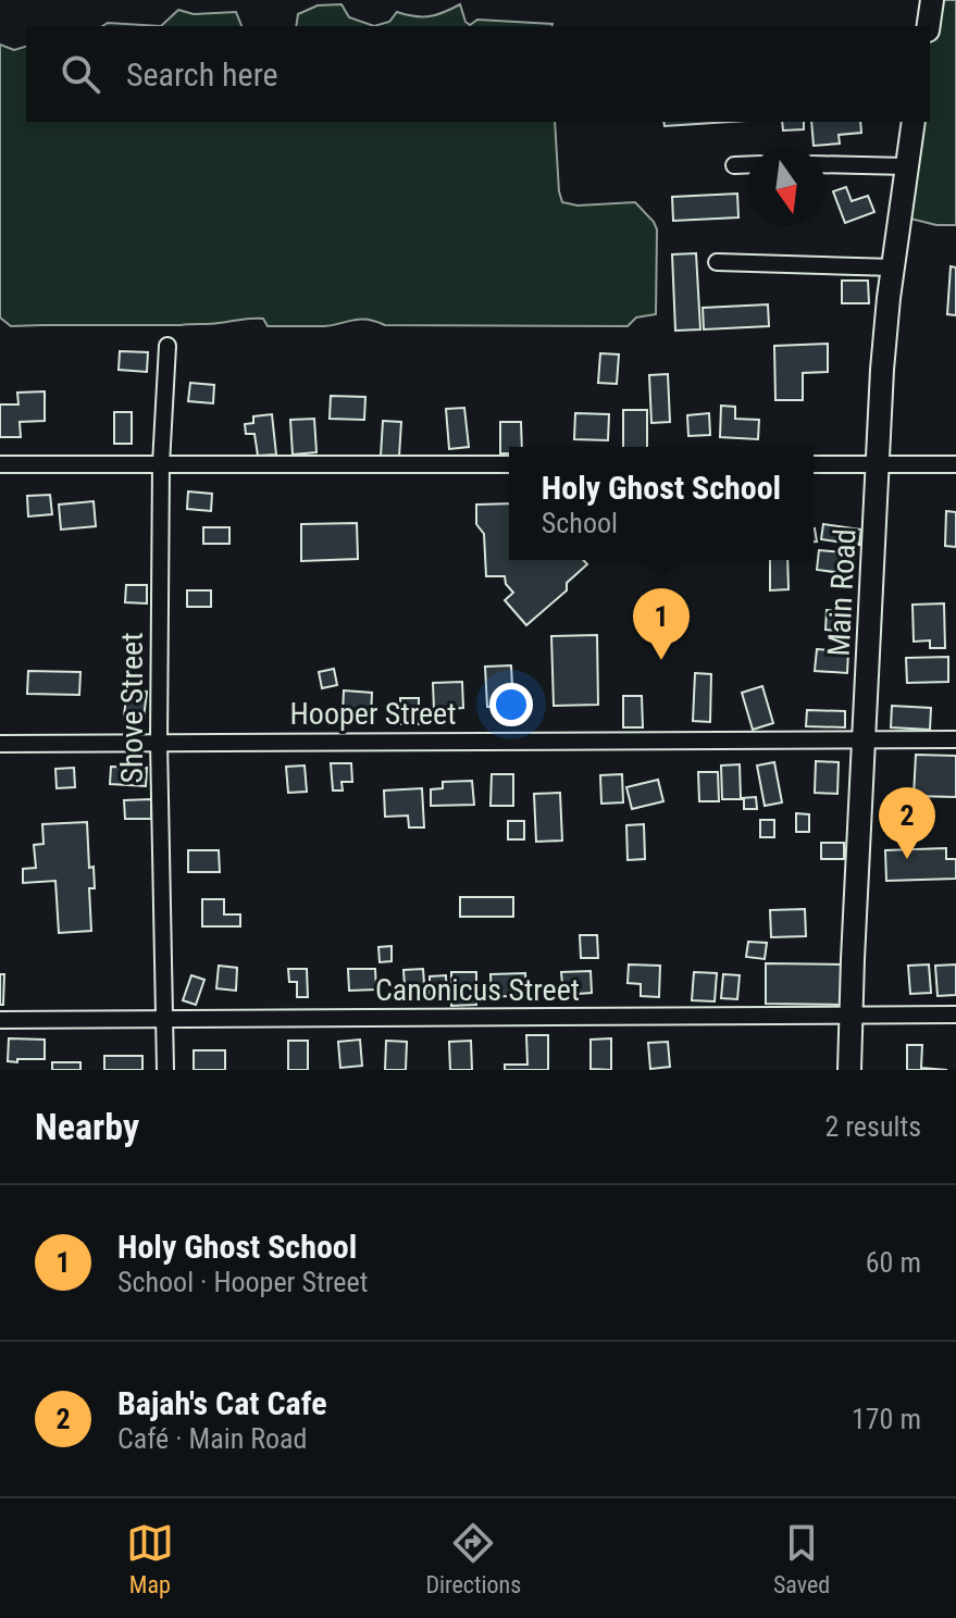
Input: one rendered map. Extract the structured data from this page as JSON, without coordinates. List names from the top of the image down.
{
  "streets": {
    "main road": ["Main Road"],
    "street": ["Shove Street", "Hooper Street", "Canonicus Street"]
  },
  "crossings": [
    ["Main Road", "Hooper Street"],
    ["Main Road", "Canonicus Street"],
    ["Shove Street", "Hooper Street"],
    ["Shove Street", "Canonicus Street"]
  ],
  "north": "bottom",
  "page": {
    "search": "Search here",
    "popup": ["Holy Ghost School", "School"],
    "pins": ["1", "2"],
    "heading": ["Nearby", "2 results"],
    "list": [
      {
        "mark": "1",
        "name": "Holy Ghost School",
        "note": "School · Hooper Street",
        "value": "60 m"
      },
      {
        "mark": "2",
        "name": "Bajah's Cat Cafe",
        "note": "Café · Main Road",
        "value": "170 m"
      }
    ],
    "nav": ["Map", "Directions", "Saved"]
  }
}
